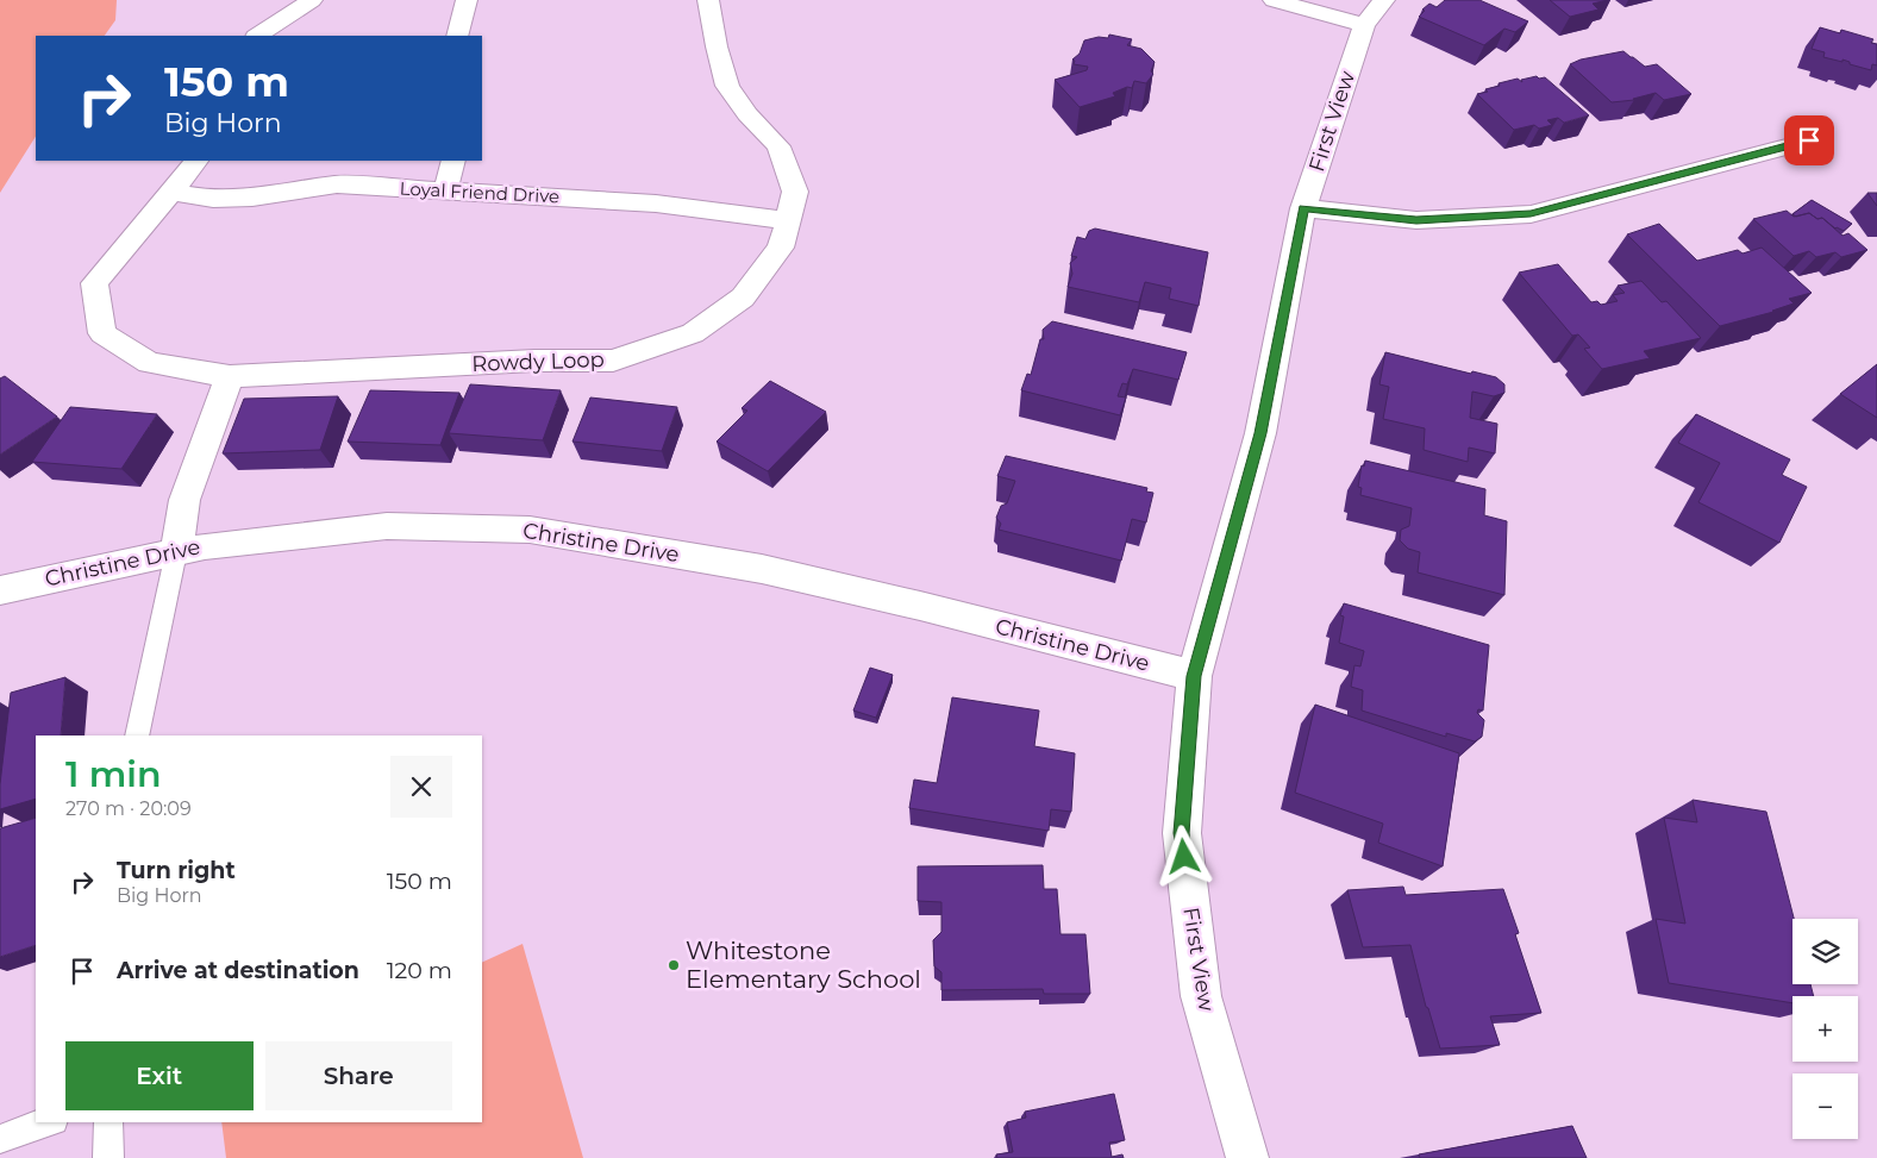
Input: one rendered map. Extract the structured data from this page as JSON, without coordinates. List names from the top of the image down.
{
  "streets": {
    "street": [
      "First View",
      "Loyal Friend Drive",
      "Rowdy Loop",
      "Christine Drive"
    ]
  },
  "crossings": [
    ["First View", "Christine Drive"],
    ["Loyal Friend Drive", "Rowdy Loop"]
  ],
  "places": ["Whitestone Elementary School"],
  "page": {
    "turn": ["150 m", "Big Horn"],
    "heading": ["1 min", "270 m · 20:09"],
    "list": [
      {
        "name": "Turn right",
        "note": "Big Horn",
        "value": "150 m"
      },
      {
        "name": "Arrive at destination",
        "value": "120 m"
      }
    ],
    "map_buttons": ["+", "−"],
    "buttons": ["Exit", "Share"]
  }
}
